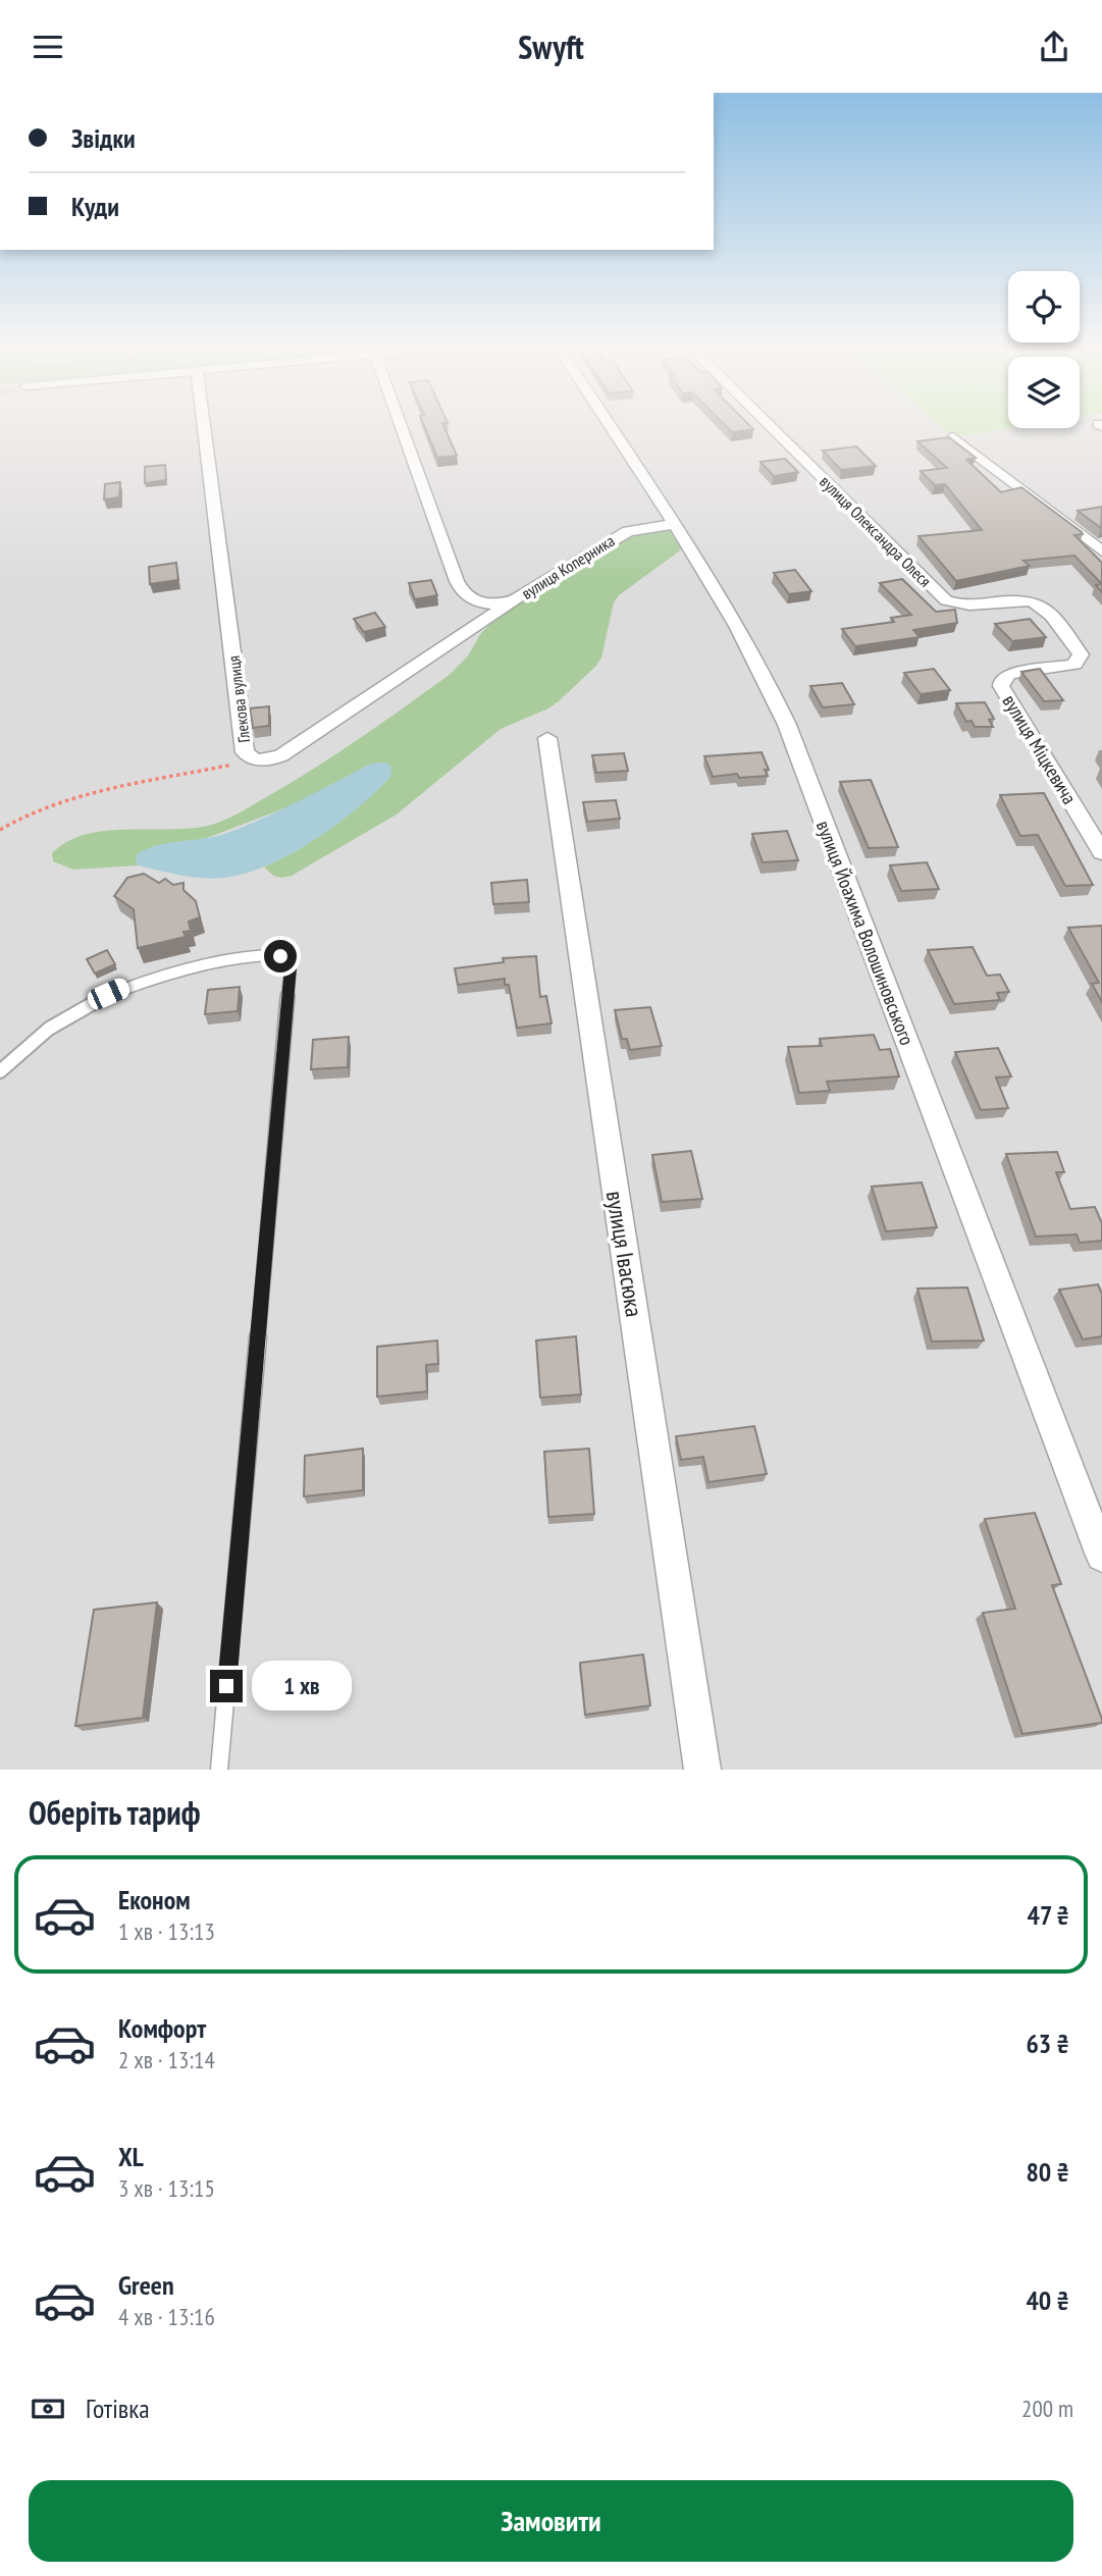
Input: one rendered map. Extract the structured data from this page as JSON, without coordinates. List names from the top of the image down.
{
  "streets": {
    "street": [
      "вулиця Олександра Олеся",
      "вулиця Коперника",
      "Глекова вулиця",
      "вулиця Міцкевича",
      "вулиця Йоахима Волошиновського",
      "вулиця Івасюка"
    ]
  },
  "crossings": [
    ["вулиця Олександра Олеся", "вулиця Міцкевича"],
    ["вулиця Коперника", "Глекова вулиця"],
    ["вулиця Коперника", "вулиця Йоахима Волошиновського"]
  ],
  "page": {
    "header": "Swyft",
    "banner": ["Звідки", "Куди"],
    "bubble": "1 хв",
    "heading": "Оберіть тариф",
    "list": [
      {
        "name": "Економ",
        "note": "1 хв · 13:13",
        "value": "47 ₴"
      },
      {
        "name": "Комфорт",
        "note": "2 хв · 13:14",
        "value": "63 ₴"
      },
      {
        "name": "XL",
        "note": "3 хв · 13:15",
        "value": "80 ₴"
      },
      {
        "name": "Green",
        "note": "4 хв · 13:16",
        "value": "40 ₴"
      }
    ],
    "pay": ["Готівка", "200 m"],
    "buttons": "Замовити"
  }
}
